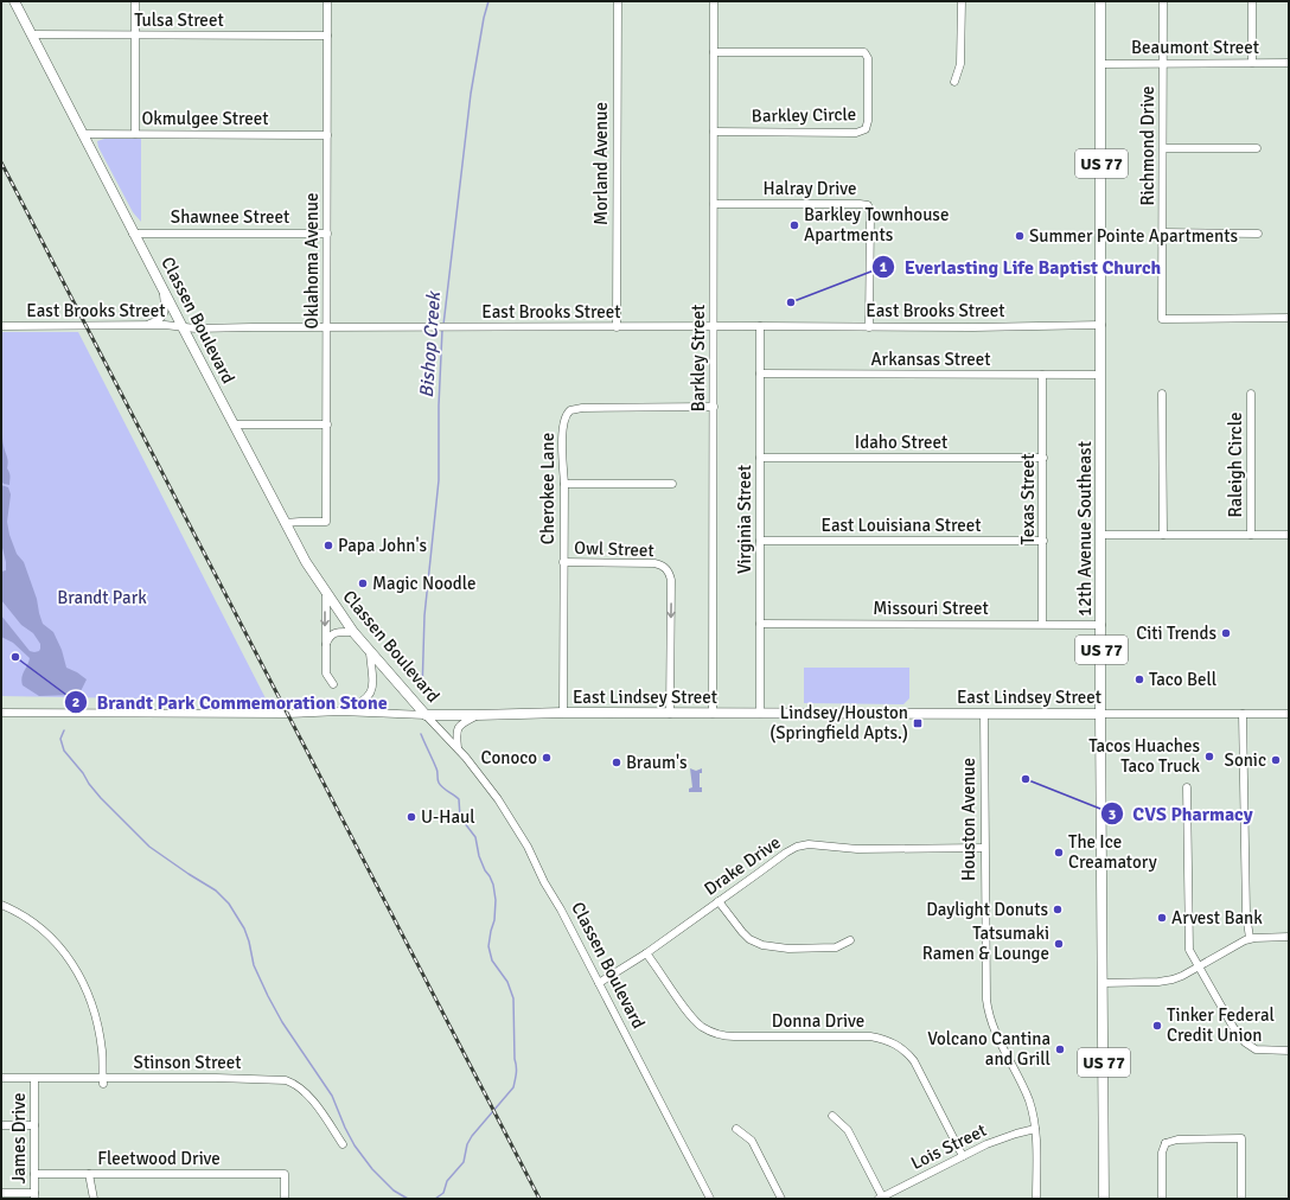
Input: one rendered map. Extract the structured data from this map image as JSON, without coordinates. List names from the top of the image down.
{
  "streets": {
    "main road": [
      "US 77",
      "Classen Boulevard",
      "12th Avenue Southeast",
      "East Lindsey Street"
    ],
    "street": [
      "Tulsa Street",
      "Beaumont Street",
      "Barkley Circle",
      "Okmulgee Street",
      "Richmond Drive",
      "Morland Avenue",
      "Halray Drive",
      "Shawnee Street",
      "Oklahoma Avenue",
      "East Brooks Street",
      "Barkley Street",
      "Arkansas Street",
      "Idaho Street",
      "Raleigh Circle",
      "Cherokee Lane",
      "Texas Street",
      "Virginia Street",
      "East Louisiana Street",
      "Owl Street",
      "Missouri Street",
      "Houston Avenue",
      "Drake Drive",
      "Donna Drive",
      "Stinson Street",
      "James Drive",
      "Lois Street",
      "Fleetwood Drive"
    ]
  },
  "crossings": [
    ["Tulsa Street", "Oklahoma Avenue"],
    ["Tulsa Street", "Classen Boulevard"],
    ["Beaumont Street", "Richmond Drive"],
    ["Beaumont Street", "12th Avenue Southeast"],
    ["Barkley Circle", "Barkley Street"],
    ["Okmulgee Street", "Oklahoma Avenue"],
    ["Okmulgee Street", "Classen Boulevard"],
    ["Morland Avenue", "East Brooks Street"],
    ["Halray Drive", "East Brooks Street"],
    ["Halray Drive", "Barkley Street"],
    ["Shawnee Street", "Oklahoma Avenue"],
    ["Shawnee Street", "Classen Boulevard"],
    ["Oklahoma Avenue", "East Brooks Street"],
    ["Oklahoma Avenue", "Classen Boulevard"],
    ["East Brooks Street", "Classen Boulevard"],
    ["East Brooks Street", "Barkley Street"],
    ["East Brooks Street", "Virginia Street"],
    ["East Brooks Street", "12th Avenue Southeast"],
    ["Classen Boulevard", "East Lindsey Street"],
    ["Classen Boulevard", "Drake Drive"],
    ["Barkley Street", "Cherokee Lane"],
    ["Barkley Street", "East Lindsey Street"],
    ["Arkansas Street", "Texas Street"],
    ["Arkansas Street", "Virginia Street"],
    ["Arkansas Street", "12th Avenue Southeast"],
    ["Idaho Street", "Texas Street"],
    ["Idaho Street", "Virginia Street"],
    ["Cherokee Lane", "Owl Street"],
    ["Cherokee Lane", "East Lindsey Street"],
    ["Texas Street", "East Louisiana Street"],
    ["Texas Street", "Missouri Street"],
    ["Virginia Street", "East Louisiana Street"],
    ["Virginia Street", "Missouri Street"],
    ["Virginia Street", "East Lindsey Street"],
    ["12th Avenue Southeast", "Missouri Street"],
    ["12th Avenue Southeast", "East Lindsey Street"],
    ["Owl Street", "East Lindsey Street"],
    ["East Lindsey Street", "Houston Avenue"],
    ["Houston Avenue", "Drake Drive"],
    ["Houston Avenue", "Lois Street"],
    ["Drake Drive", "Donna Drive"],
    ["Donna Drive", "Lois Street"],
    ["Stinson Street", "James Drive"],
    ["James Drive", "Fleetwood Drive"]
  ],
  "water": ["Bishop Creek"],
  "parks": ["Brandt Park"],
  "places": {
    "other": [
      "Barkley Townhouse Apartments",
      "Summer Pointe Apartments",
      "Everlasting Life Baptist Church",
      "Papa John's",
      "Magic Noodle",
      "Citi Trends",
      "Brandt Park Commemoration Stone",
      "Taco Bell",
      "Tacos Huaches Taco Truck",
      "Conoco",
      "Sonic",
      "Braum's",
      "CVS Pharmacy",
      "U-Haul",
      "The Ice Creamatory",
      "Daylight Donuts",
      "Arvest Bank",
      "Tatsumaki Ramen & Lounge",
      "Tinker Federal Credit Union",
      "Volcano Cantina and Grill"
    ],
    "transit": ["Lindsey/Houston (Springfield Apts.)"]
  }
}
